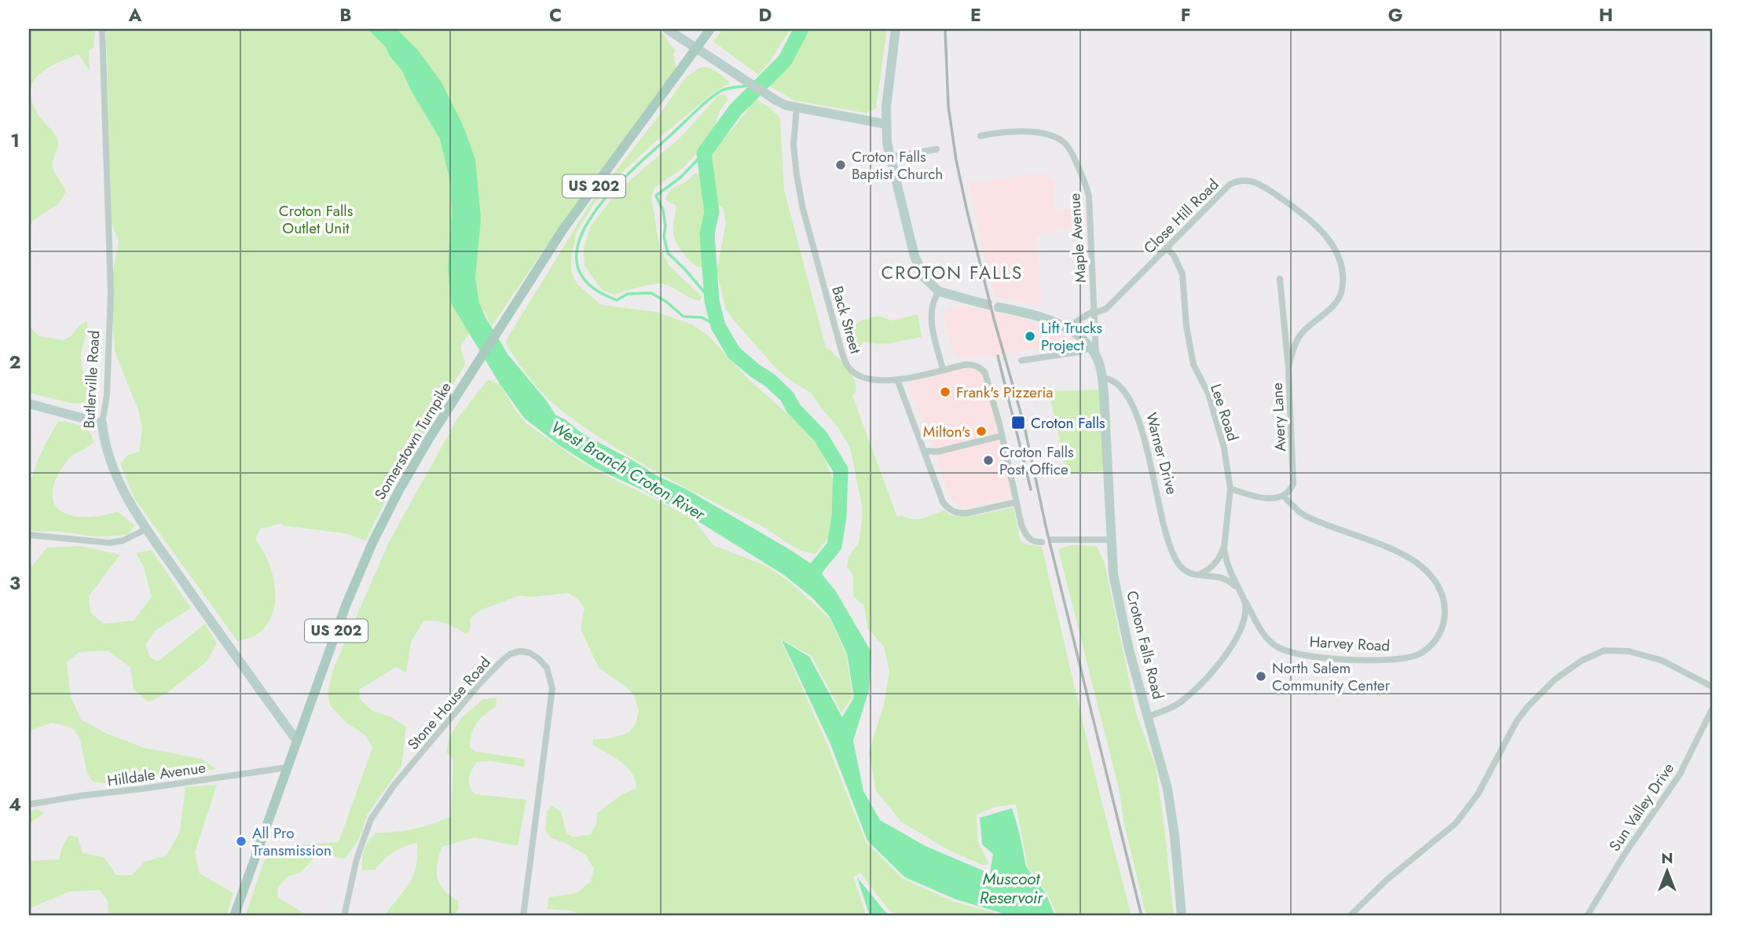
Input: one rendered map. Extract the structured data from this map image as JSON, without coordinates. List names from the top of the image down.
{
  "streets": {
    "main road": [
      "US 202",
      "Butlerville Road",
      "Somerstown Turnpike",
      "Croton Falls Road"
    ],
    "street": [
      "Close Hill Road",
      "Maple Avenue",
      "Back Street",
      "Lee Road",
      "Avery Lane",
      "Warner Drive",
      "Harvey Road",
      "Stone House Road",
      "Hilldale Avenue",
      "Sun Valley Drive"
    ]
  },
  "crossings": [
    ["Close Hill Road", "Maple Avenue"],
    ["Close Hill Road", "Lee Road"],
    ["Close Hill Road", "Avery Lane"],
    ["Butlerville Road", "Somerstown Turnpike"],
    ["Lee Road", "Harvey Road"],
    ["Avery Lane", "Harvey Road"],
    ["Somerstown Turnpike", "Hilldale Avenue"],
    ["Warner Drive", "Croton Falls Road"]
  ],
  "districts": ["CROTON FALLS"],
  "water": ["West Branch Croton River", "Muscoot Reservoir"],
  "parks": ["Croton Falls Outlet Unit"],
  "places": {
    "other": [
      "Croton Falls Baptist Church",
      "Lift Trucks Project",
      "Frank's Pizzeria",
      "Milton's",
      "Croton Falls Post Office",
      "North Salem Community Center",
      "All Pro Transmission"
    ],
    "transit": ["Croton Falls"]
  },
  "north": "top",
  "grid": {
    "columns": [
      "A",
      "B",
      "C",
      "D",
      "E",
      "F",
      "G",
      "H"
    ],
    "rows": [
      "1",
      "2",
      "3",
      "4"
    ]
  }
}
